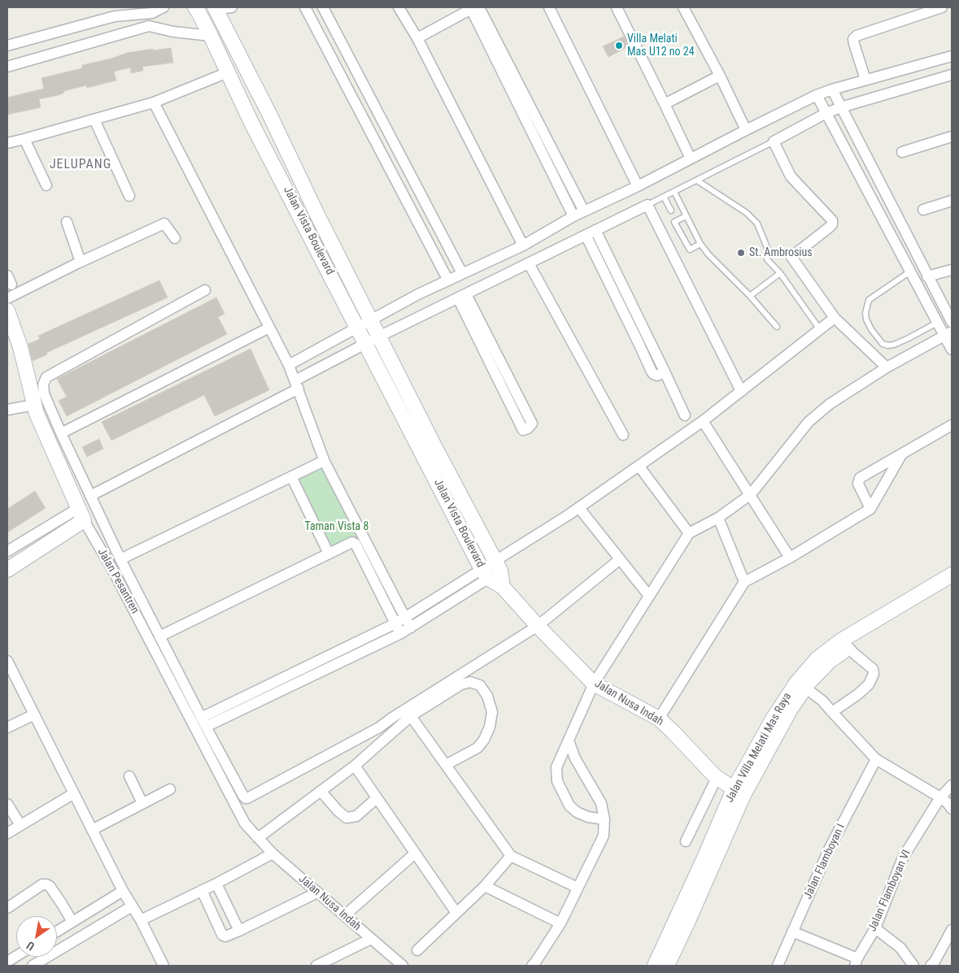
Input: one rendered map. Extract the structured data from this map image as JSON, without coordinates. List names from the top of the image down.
{
  "streets": {
    "street": [
      "Jalan Vista Boulevard",
      "Jalan Pesantren",
      "Jalan Nusa Indah",
      "Jalan Villa Melati Mas Raya",
      "Jalan Flamboyan I",
      "Jalan Flamboyan VI"
    ]
  },
  "crossings": [
    ["Jalan Vista Boulevard", "Jalan Nusa Indah"],
    ["Jalan Pesantren", "Jalan Nusa Indah"],
    ["Jalan Nusa Indah", "Jalan Villa Melati Mas Raya"]
  ],
  "districts": ["JELUPANG"],
  "parks": ["Taman Vista 8"],
  "places": ["Villa Melati Mas U12 no 24", "St. Ambrosius"],
  "north": "bottom left"
}
